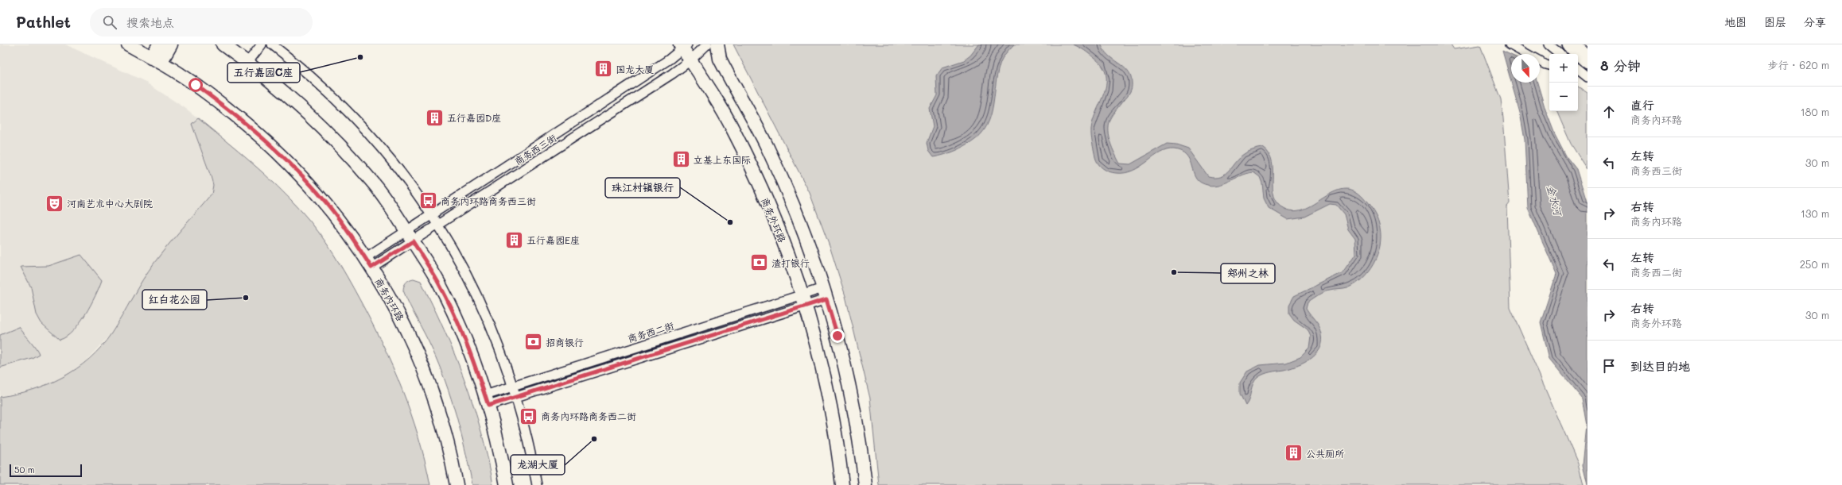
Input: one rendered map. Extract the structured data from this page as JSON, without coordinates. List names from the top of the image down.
{
  "streets": {
    "street": [
      "商务西三街",
      "商务外环路",
      "商务内环路",
      "商务西二街"
    ]
  },
  "crossings": [
    ["商务西三街", "商务外环路"],
    ["商务西三街", "商务内环路"],
    ["商务外环路", "商务西二街"]
  ],
  "water": ["金水河"],
  "places": {
    "other": [
      "五行嘉园C座",
      "珠江村镇银行",
      "郑州之林",
      "红白花公园",
      "龙湖大厦"
    ],
    "building": [
      "国龙大厦",
      "五行嘉园D座",
      "立基上东国际",
      "五行嘉园E座",
      "公共厕所"
    ],
    "bus stop": ["商务内环路商务西三街", "商务内环路商务西二街"],
    "theatre": ["河南艺术中心大剧院"],
    "bank": ["渣打银行", "招商银行"]
  },
  "scale_bar": "50 m",
  "north": "bottom",
  "page": {
    "header": "Pathlet",
    "search": "搜索地点",
    "nav": ["地图", "图层", "分享"],
    "heading": ["8 分钟", "步行 · 620 m"],
    "map_buttons": ["+", "−"],
    "list": [
      ["直行", "商务内环路", "180 m"],
      ["左转", "商务西三街", "30 m"],
      ["右转", "商务内环路", "130 m"],
      ["左转", "商务西二街", "250 m"],
      ["右转", "商务外环路", "30 m"],
      "到达目的地"
    ],
    "scale": "50 m"
  }
}
